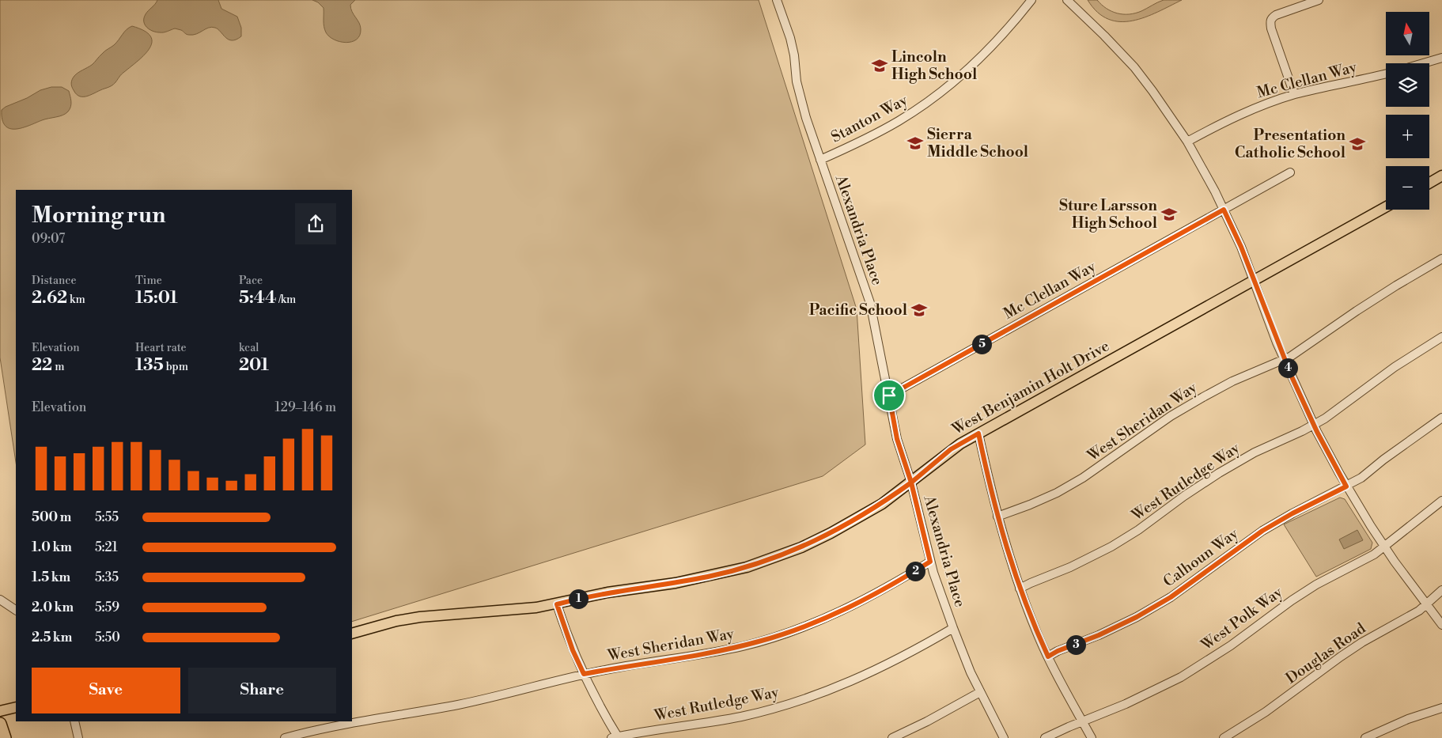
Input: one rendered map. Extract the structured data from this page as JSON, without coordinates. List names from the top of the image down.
{
  "streets": {
    "main road": ["West Benjamin Holt Drive"],
    "street": [
      "Mc Clellan Way",
      "Stanton Way",
      "Alexandria Place",
      "West Sheridan Way",
      "West Rutledge Way",
      "Calhoun Way",
      "West Polk Way",
      "Douglas Road"
    ]
  },
  "crossings": [
    ["Mc Clellan Way", "Alexandria Place"],
    ["Stanton Way", "Alexandria Place"],
    ["Alexandria Place", "West Benjamin Holt Drive"],
    ["Alexandria Place", "West Sheridan Way"],
    ["Alexandria Place", "West Rutledge Way"]
  ],
  "places": {
    "school or university": [
      "Lincoln High School",
      "Sierra Middle School",
      "Presentation Catholic School",
      "Sture Larsson High School",
      "Pacific School"
    ]
  },
  "north": "top",
  "page": {
    "map_buttons": ["+", "−"],
    "heading": ["Morning run", "09:07"],
    "stats": [
      ["Distance", "2.62 km"],
      ["Time", "15:01"],
      ["Pace", "5:44 /km"],
      ["Elevation", "22 m"],
      ["Heart rate", "135 bpm"],
      ["kcal", "201"]
    ],
    "pins": [
      "5",
      "4",
      "2",
      "1",
      "3"
    ],
    "chart": ["Elevation", "129–146 m"],
    "list": [
      {
        "name": "500 m",
        "note": "5:55"
      },
      {
        "name": "1.0 km",
        "note": "5:21"
      },
      {
        "name": "1.5 km",
        "note": "5:35"
      },
      {
        "name": "2.0 km",
        "note": "5:59"
      },
      {
        "name": "2.5 km",
        "note": "5:50"
      }
    ],
    "buttons": ["Save", "Share"]
  }
}
